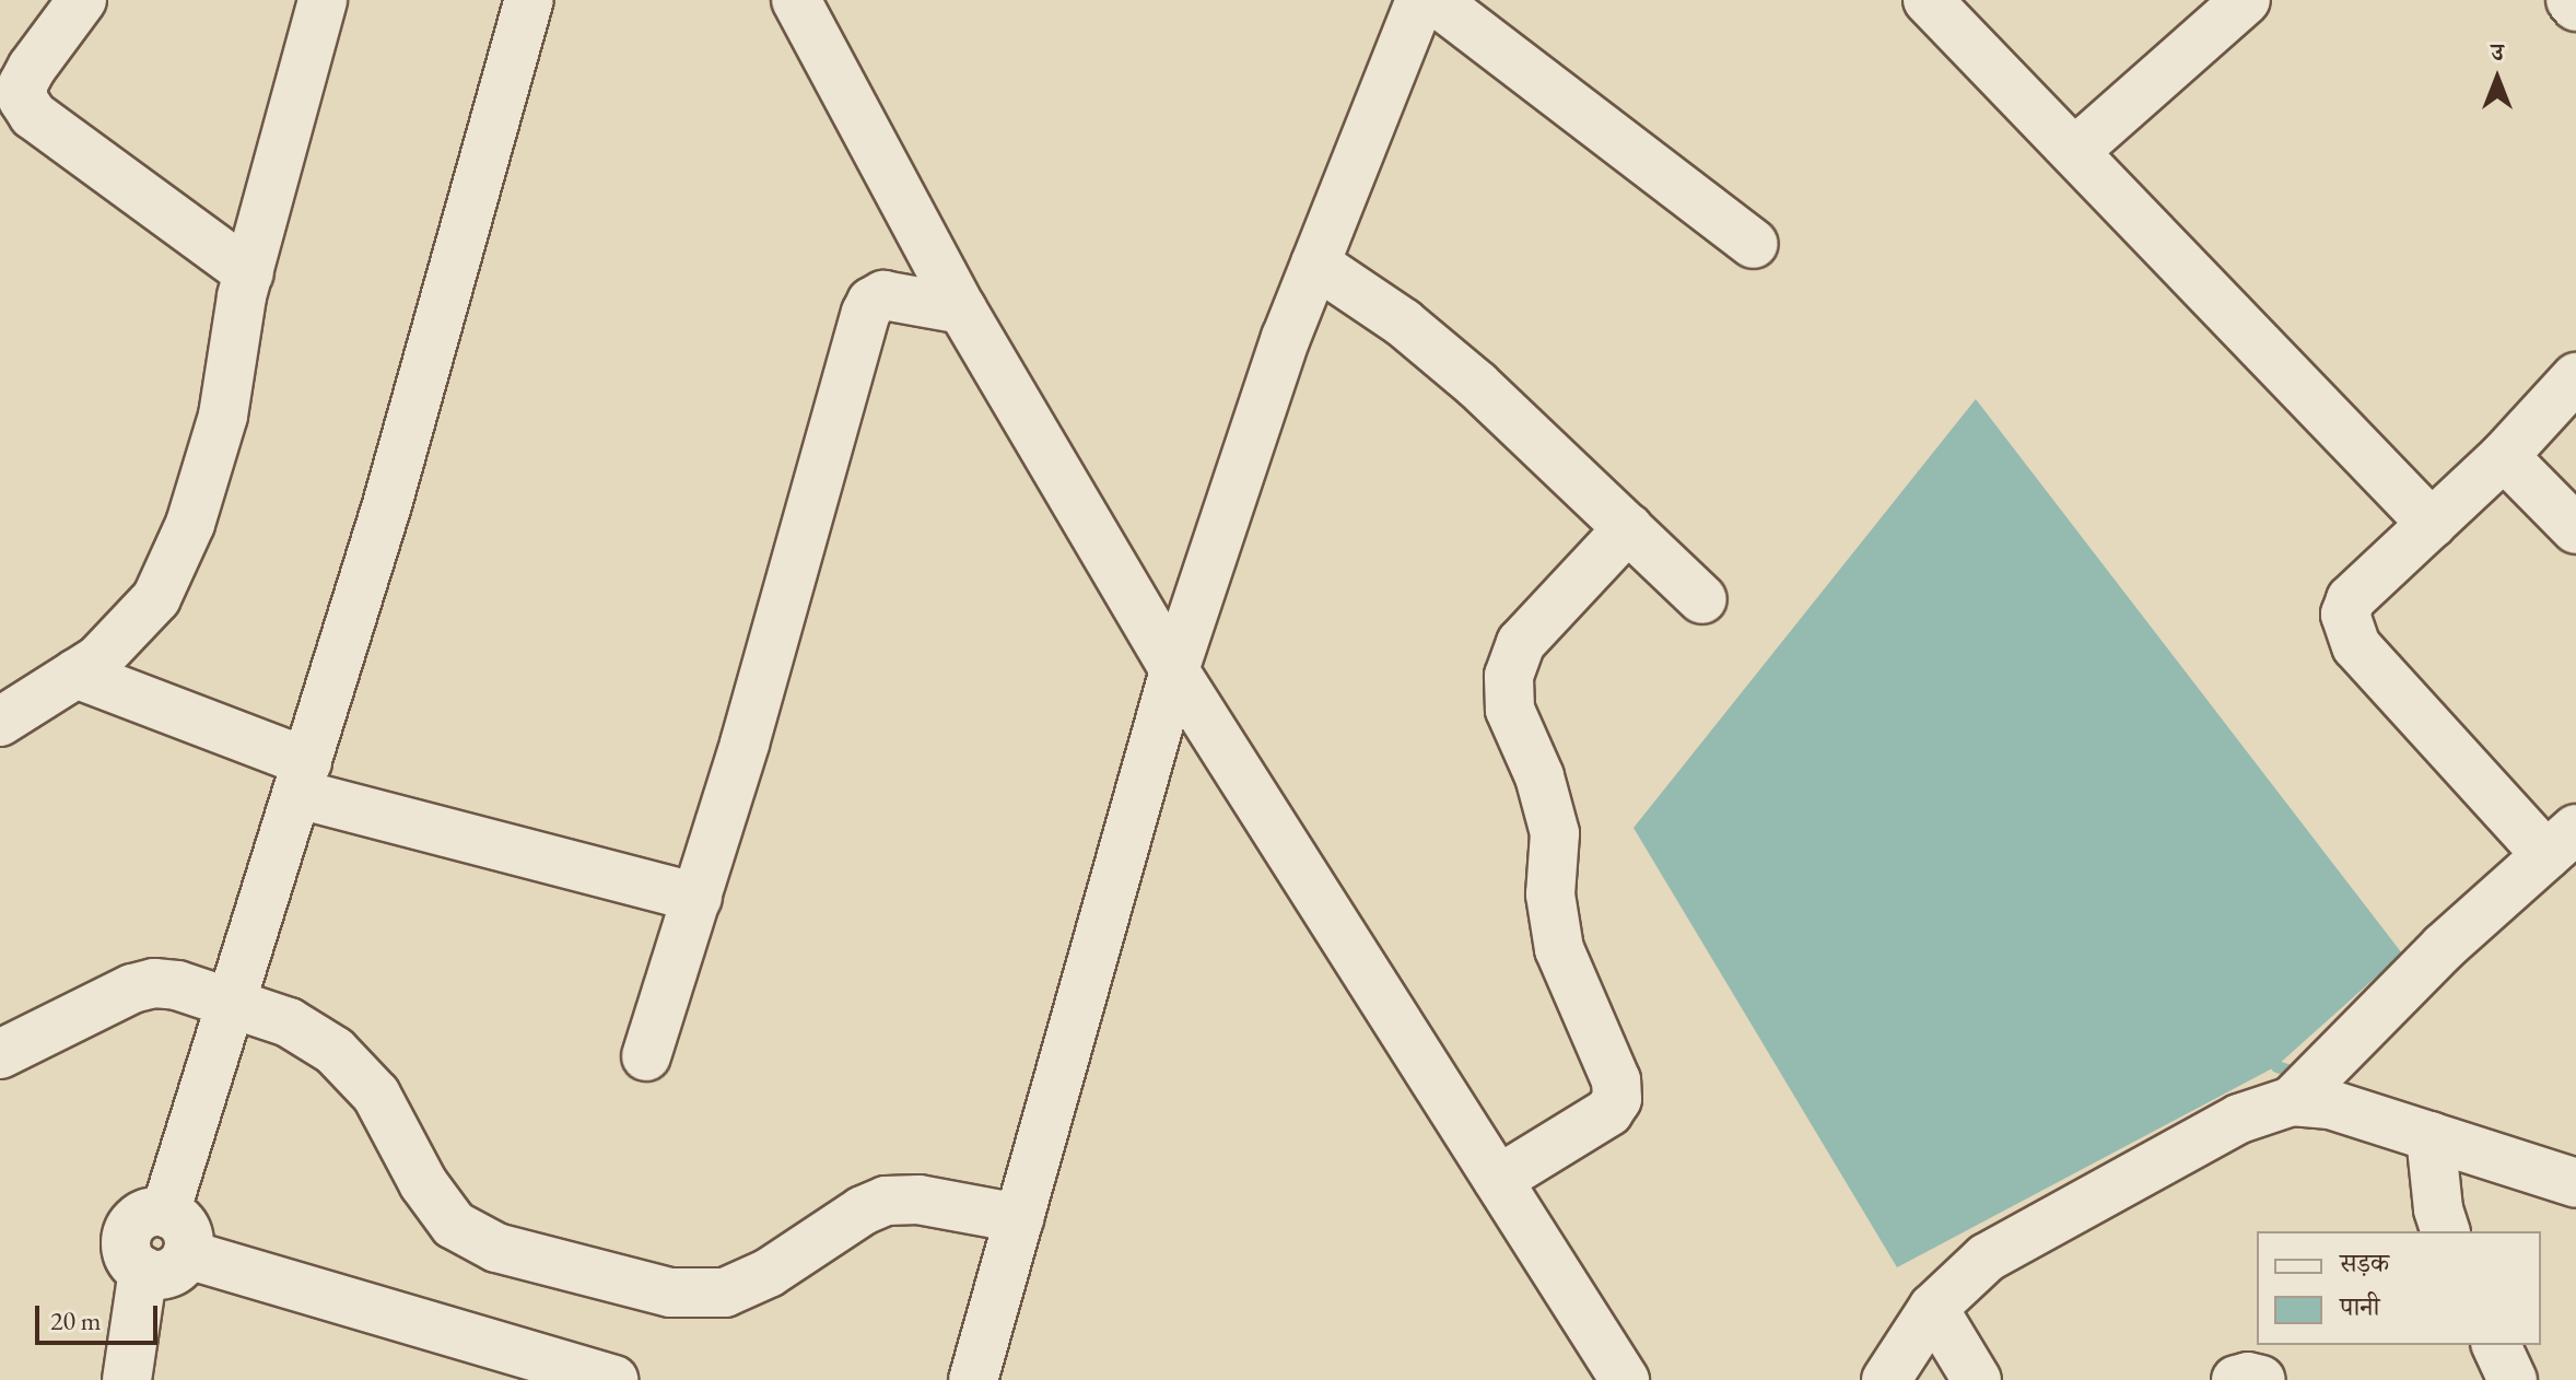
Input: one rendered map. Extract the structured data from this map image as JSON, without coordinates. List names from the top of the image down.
{
  "legend": ["सड़क", "पानी"],
  "scale_bar": "20 m",
  "north": "top"
}
